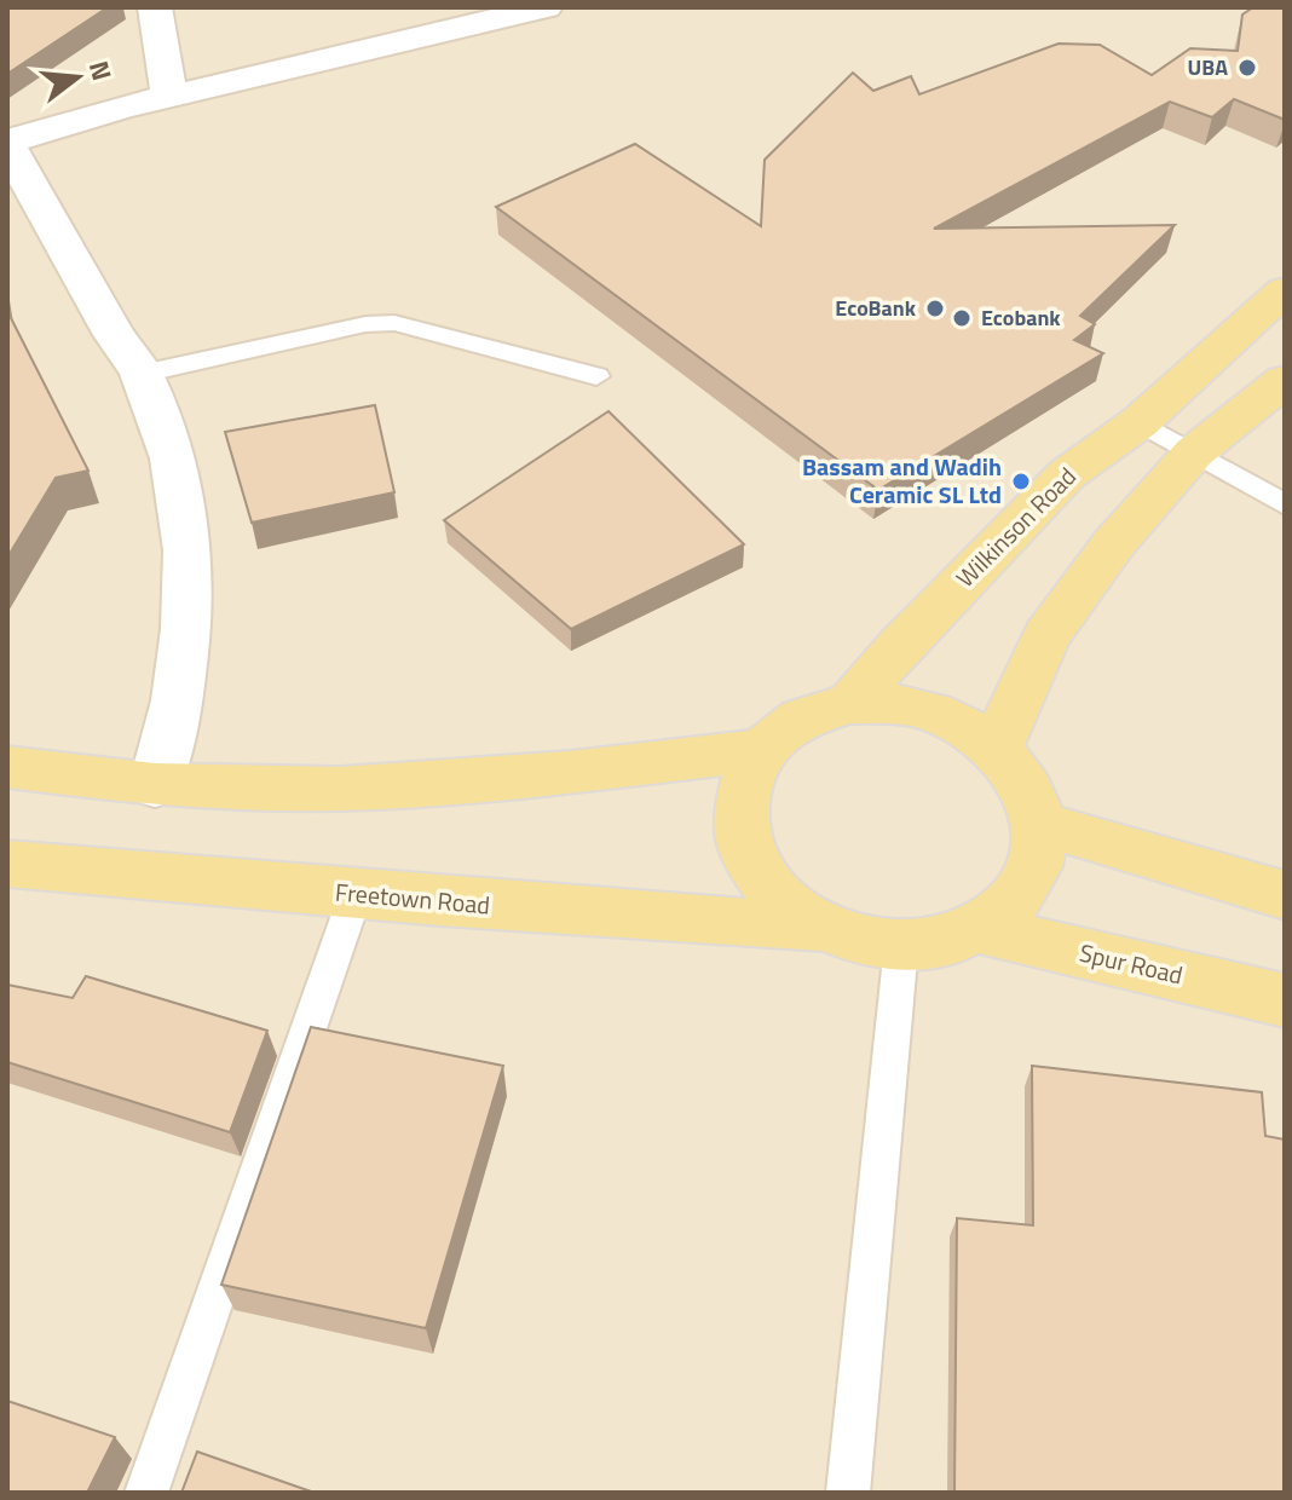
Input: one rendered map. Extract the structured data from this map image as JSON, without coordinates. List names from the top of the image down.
{
  "streets": {
    "main road": ["Wilkinson Road", "Freetown Road", "Spur Road"]
  },
  "crossings": [
    ["Wilkinson Road", "Freetown Road"],
    ["Wilkinson Road", "Spur Road"],
    ["Freetown Road", "Spur Road"]
  ],
  "places": [
    "UBA",
    "EcoBank",
    "Ecobank",
    "Bassam and Wadih Ceramic SL Ltd"
  ],
  "north": "right"
}
